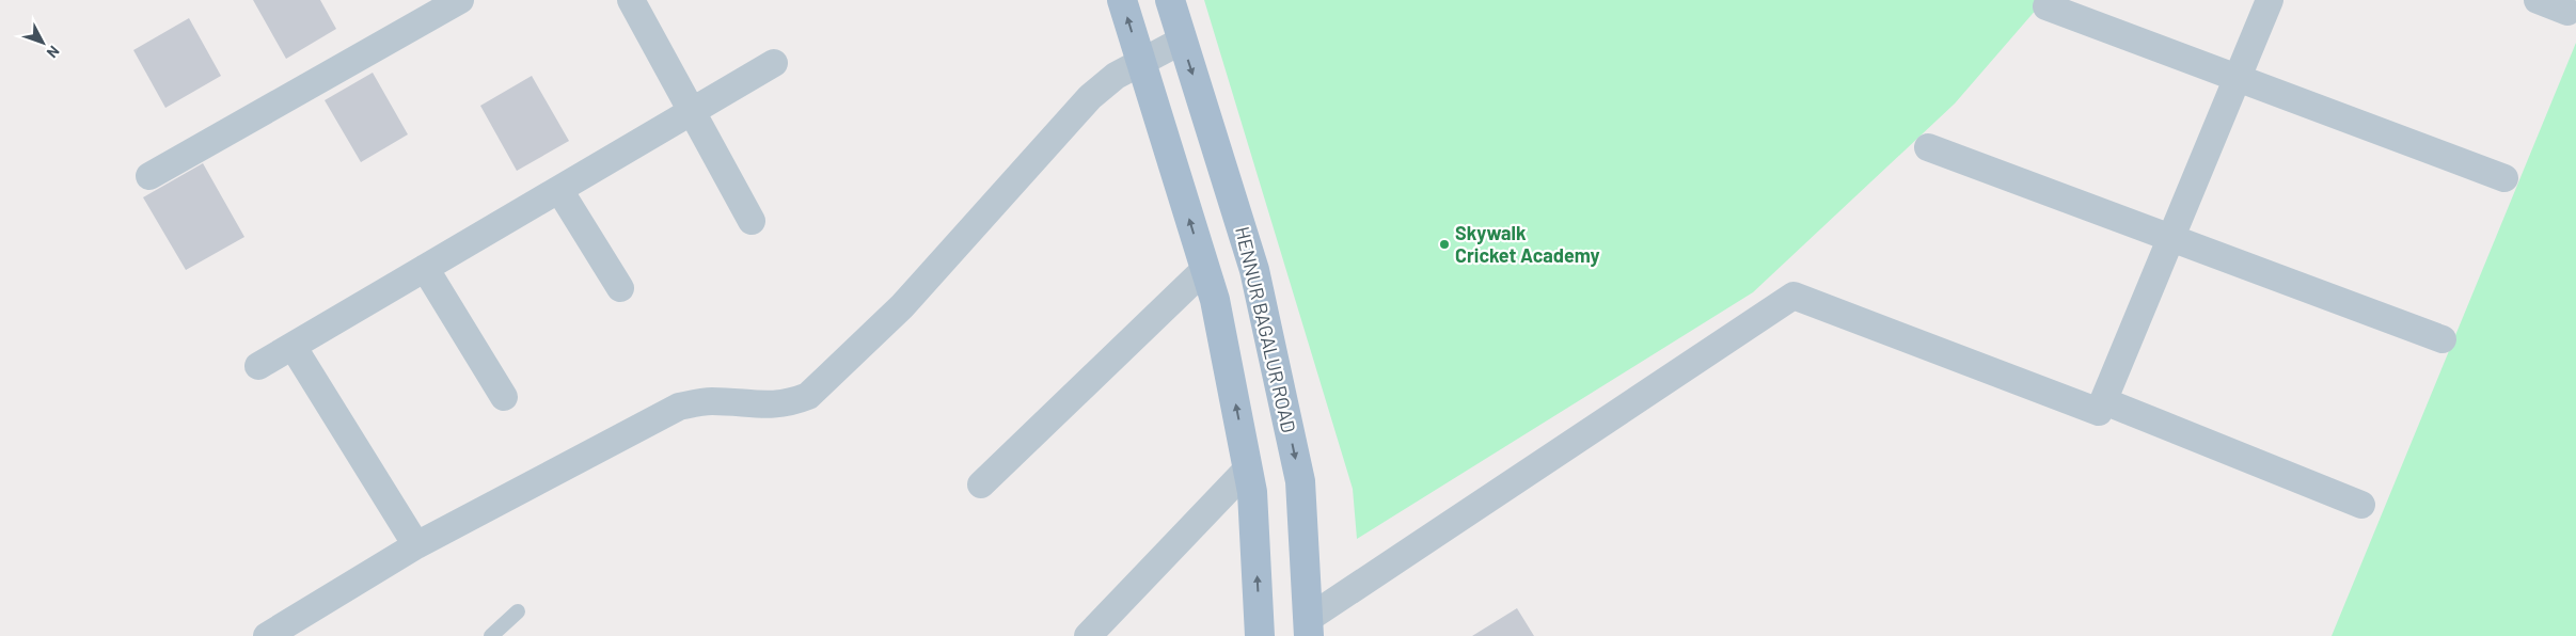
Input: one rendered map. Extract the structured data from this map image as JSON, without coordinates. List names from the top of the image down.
{
  "streets": {
    "main road": ["HENNUR BAGALUR ROAD"]
  },
  "places": ["Skywalk Cricket Academy"],
  "north": "bottom right"
}
